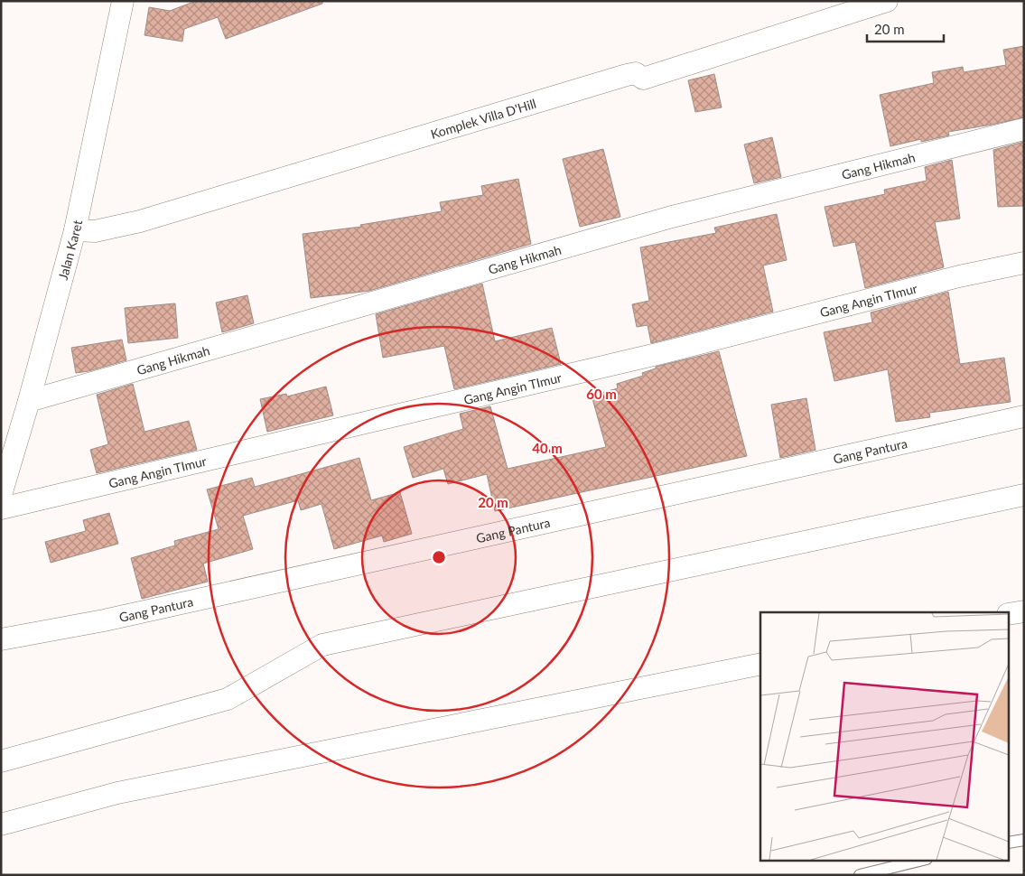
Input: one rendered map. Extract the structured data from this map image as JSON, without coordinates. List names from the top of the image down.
{
  "streets": {
    "street": [
      "Komplek Villa D'Hill",
      "Gang Hikmah",
      "Jalan Karet",
      "Gang Angin TImur",
      "Gang Pantura"
    ]
  },
  "crossings": [
    ["Komplek Villa D'Hill", "Jalan Karet"],
    ["Gang Hikmah", "Jalan Karet"]
  ],
  "scale_bar": "20 m",
  "rings": ["60 m", "40 m", "20 m"]
}
